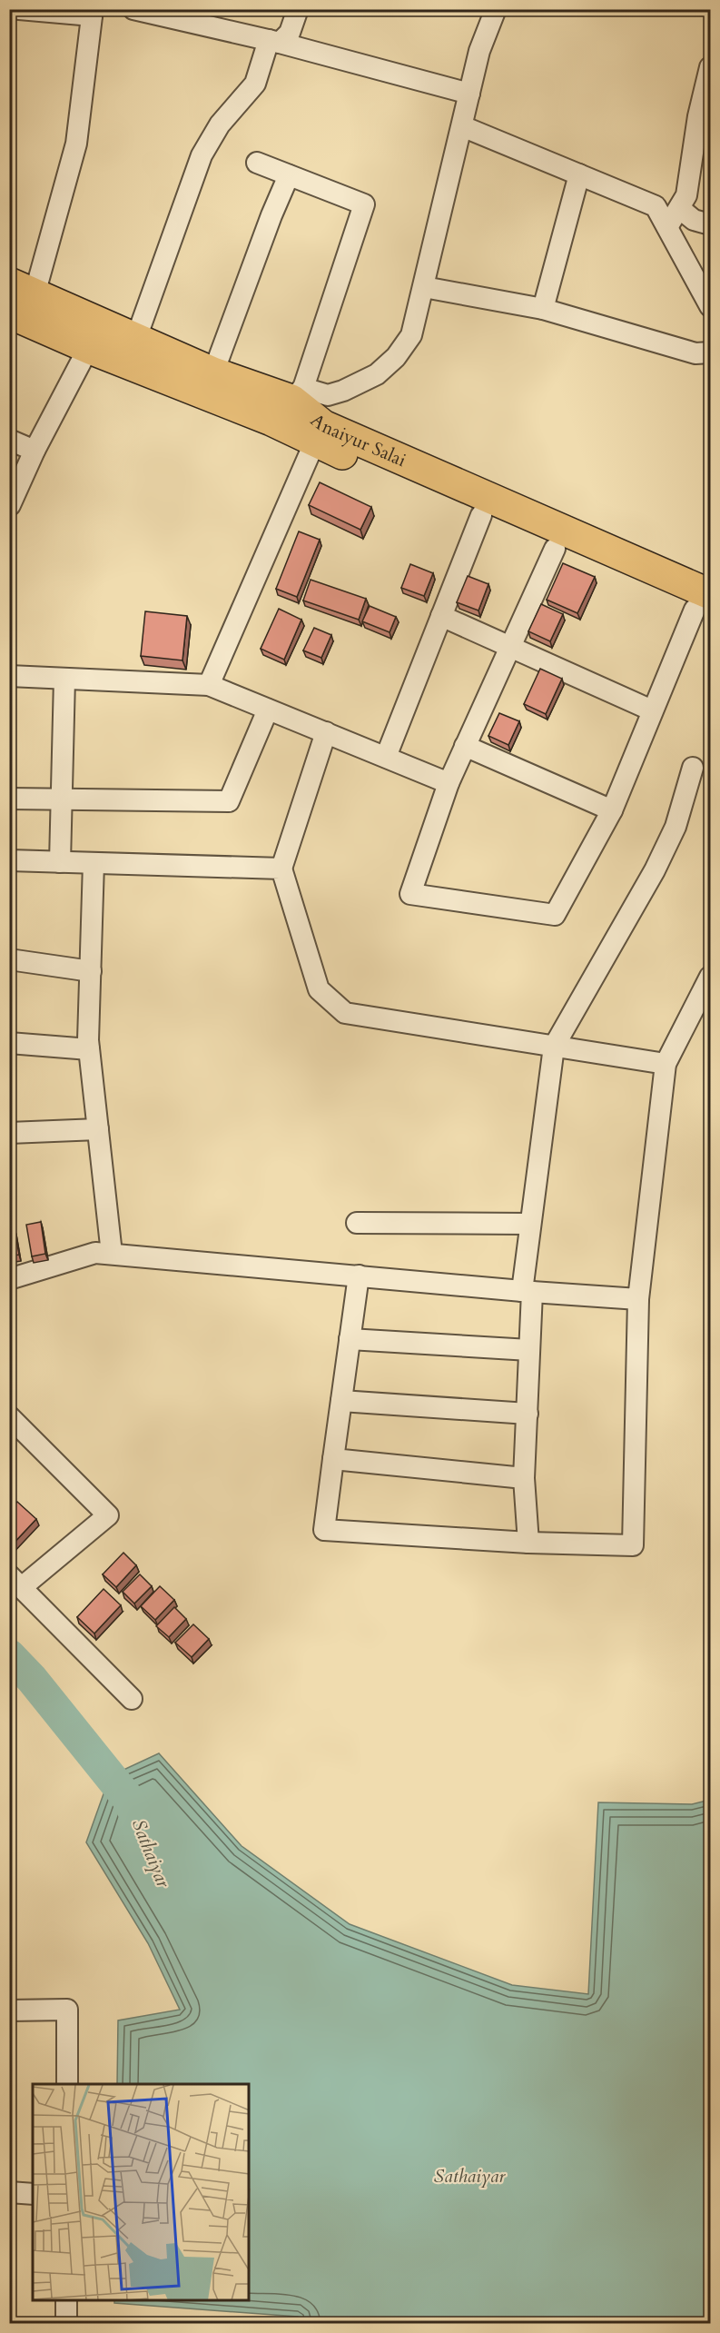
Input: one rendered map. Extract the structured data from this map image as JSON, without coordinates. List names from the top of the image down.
{
  "streets": {
    "main road": ["Anaiyur Salai"]
  },
  "water": ["Sathaiyar"]
}
